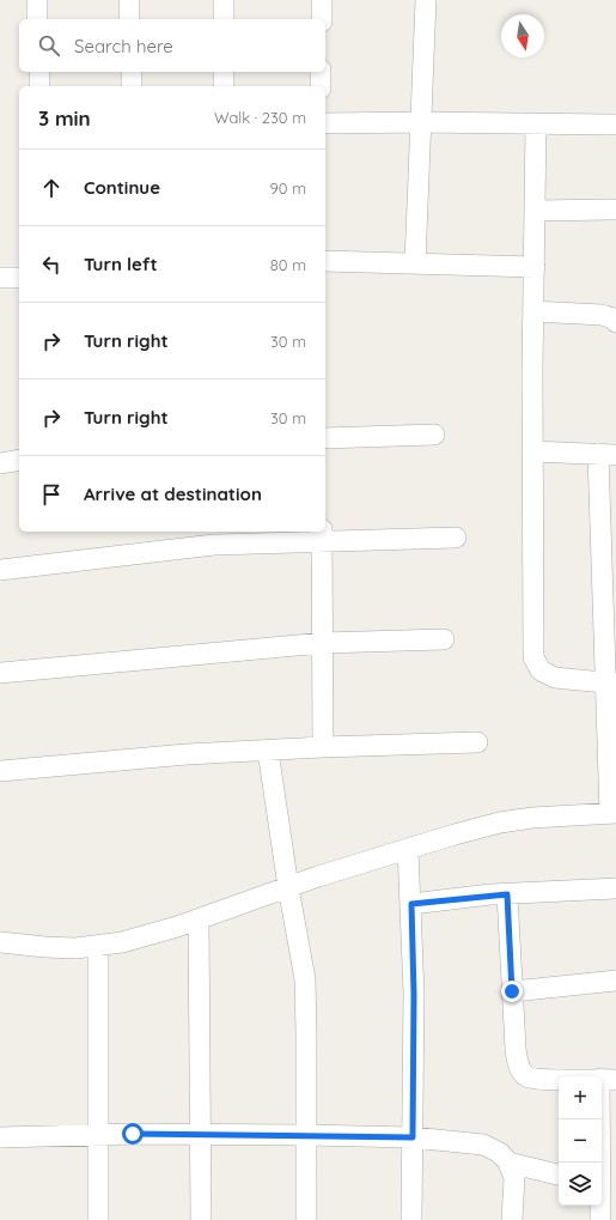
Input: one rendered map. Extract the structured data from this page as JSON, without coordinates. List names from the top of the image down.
{
  "north": "bottom",
  "page": {
    "search": "Search here",
    "heading": ["3 min", "Walk · 230 m"],
    "list": [
      ["Continue", "90 m"],
      ["Turn left", "80 m"],
      ["Turn right", "30 m"],
      ["Turn right", "30 m"],
      "Arrive at destination"
    ],
    "map_buttons": ["+", "−"]
  }
}
